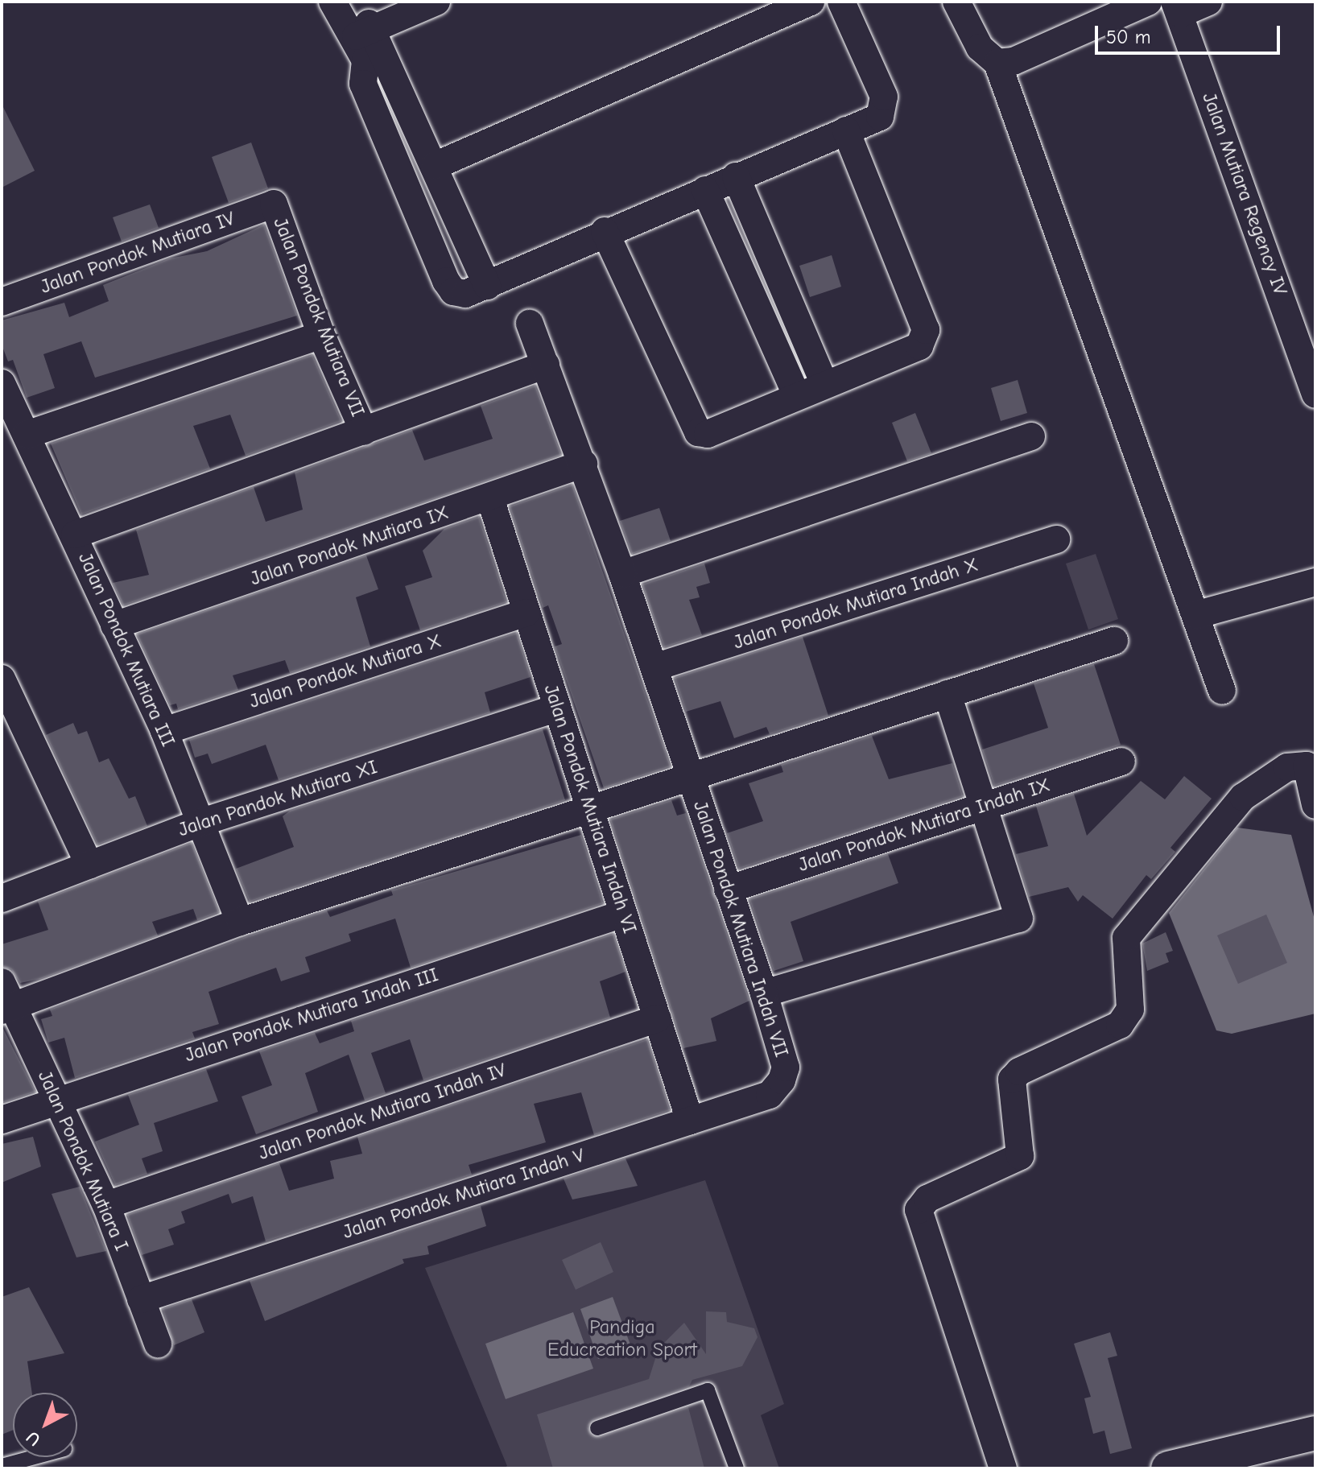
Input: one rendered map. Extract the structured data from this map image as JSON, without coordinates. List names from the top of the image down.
{
  "streets": {
    "street": [
      "Jalan Mutiara Regency IV",
      "Jalan Pondok Mutiara IV",
      "Jalan Pondok Mutiara VII",
      "Jalan Pondok Mutiara IX",
      "Jalan Pondok Mutiara Indah X",
      "Jalan Pondok Mutiara III",
      "Jalan Pondok Mutiara X",
      "Jalan Pandok Mutiara XI",
      "Jalan Pondok Mutiara Indah VI",
      "Jalan Pondok Mutiara Indah IX",
      "Jalan Pondok Mutiara Indah VII",
      "Jalan Pondok Mutiara Indah III",
      "Jalan Pondok Mutiara Indah IV",
      "Jalan Pondok Mutiara I",
      "Jalan Pondok Mutiara Indah V"
    ]
  },
  "crossings": [
    ["Jalan Pondok Mutiara IV", "Jalan Pondok Mutiara VII"],
    ["Jalan Pondok Mutiara IX", "Jalan Pondok Mutiara III"],
    ["Jalan Pondok Mutiara IX", "Jalan Pondok Mutiara Indah VI"],
    ["Jalan Pondok Mutiara IX", "Jalan Pondok Mutiara Indah VII"],
    ["Jalan Pondok Mutiara Indah X", "Jalan Pondok Mutiara Indah VII"],
    ["Jalan Pondok Mutiara III", "Jalan Pondok Mutiara X"],
    ["Jalan Pondok Mutiara III", "Jalan Pandok Mutiara XI"],
    ["Jalan Pondok Mutiara X", "Jalan Pondok Mutiara Indah VI"],
    ["Jalan Pandok Mutiara XI", "Jalan Pondok Mutiara Indah VI"],
    ["Jalan Pondok Mutiara Indah VI", "Jalan Pondok Mutiara Indah III"],
    ["Jalan Pondok Mutiara Indah VI", "Jalan Pondok Mutiara Indah IV"],
    ["Jalan Pondok Mutiara Indah VI", "Jalan Pondok Mutiara Indah V"],
    ["Jalan Pondok Mutiara Indah IX", "Jalan Pondok Mutiara Indah VII"],
    ["Jalan Pondok Mutiara Indah VII", "Jalan Pondok Mutiara Indah V"],
    ["Jalan Pondok Mutiara Indah III", "Jalan Pondok Mutiara I"],
    ["Jalan Pondok Mutiara Indah IV", "Jalan Pondok Mutiara I"],
    ["Jalan Pondok Mutiara I", "Jalan Pondok Mutiara Indah V"]
  ],
  "parks": ["Pandiga Educreation Sport"],
  "scale_bar": "50 m",
  "north": "bottom left"
}
